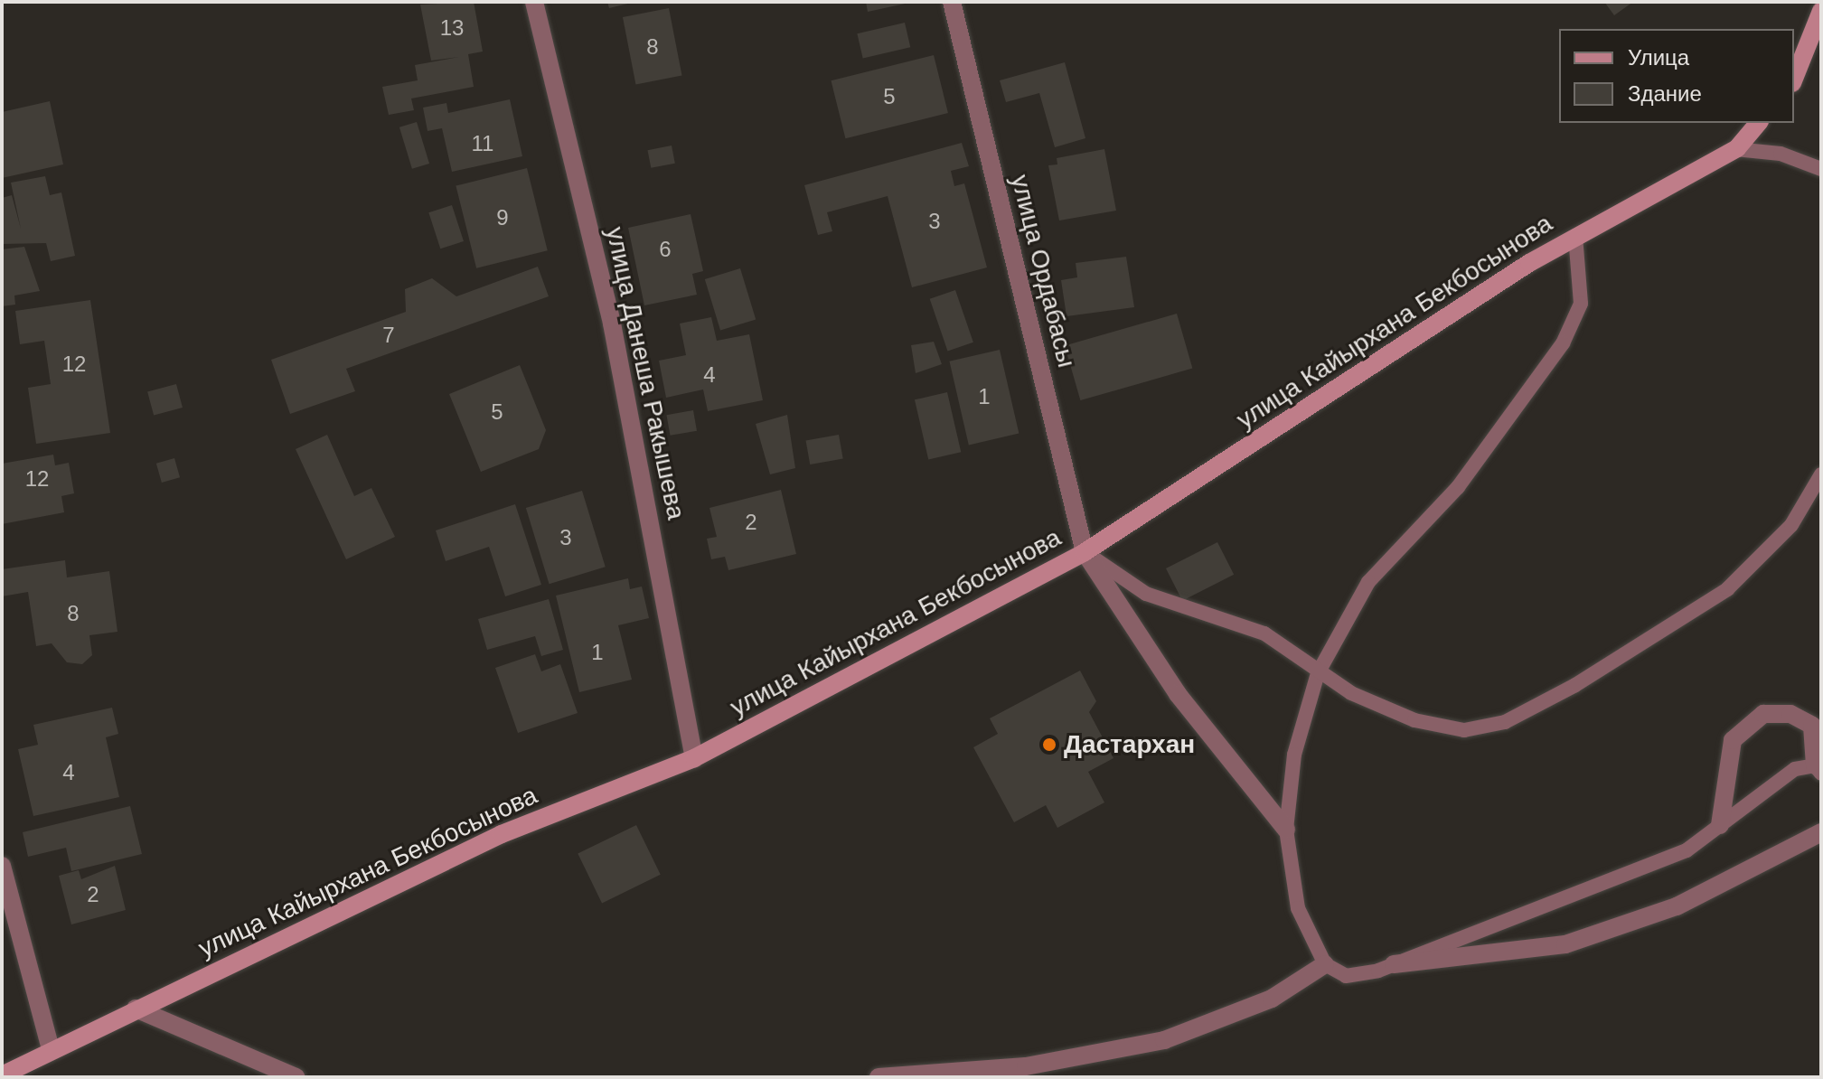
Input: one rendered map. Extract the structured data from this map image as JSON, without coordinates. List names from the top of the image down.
{
  "streets": {
    "street": ["улица Ордабасы", "улица Кайырхана Бекбосынова", "улица Данеша Ракышева"]
  },
  "crossings": [
    ["улица Ордабасы", "улица Кайырхана Бекбосынова"],
    ["улица Кайырхана Бекбосынова", "улица Данеша Ракышева"]
  ],
  "places": ["Дастархан"],
  "house_numbers": [
    "13",
    "8",
    "5",
    "11",
    "9",
    "3",
    "6",
    "7",
    "12",
    "4",
    "1",
    "5",
    "12",
    "2",
    "3",
    "8",
    "1",
    "4",
    "2"
  ],
  "legend": ["Улица", "Здание"]
}
